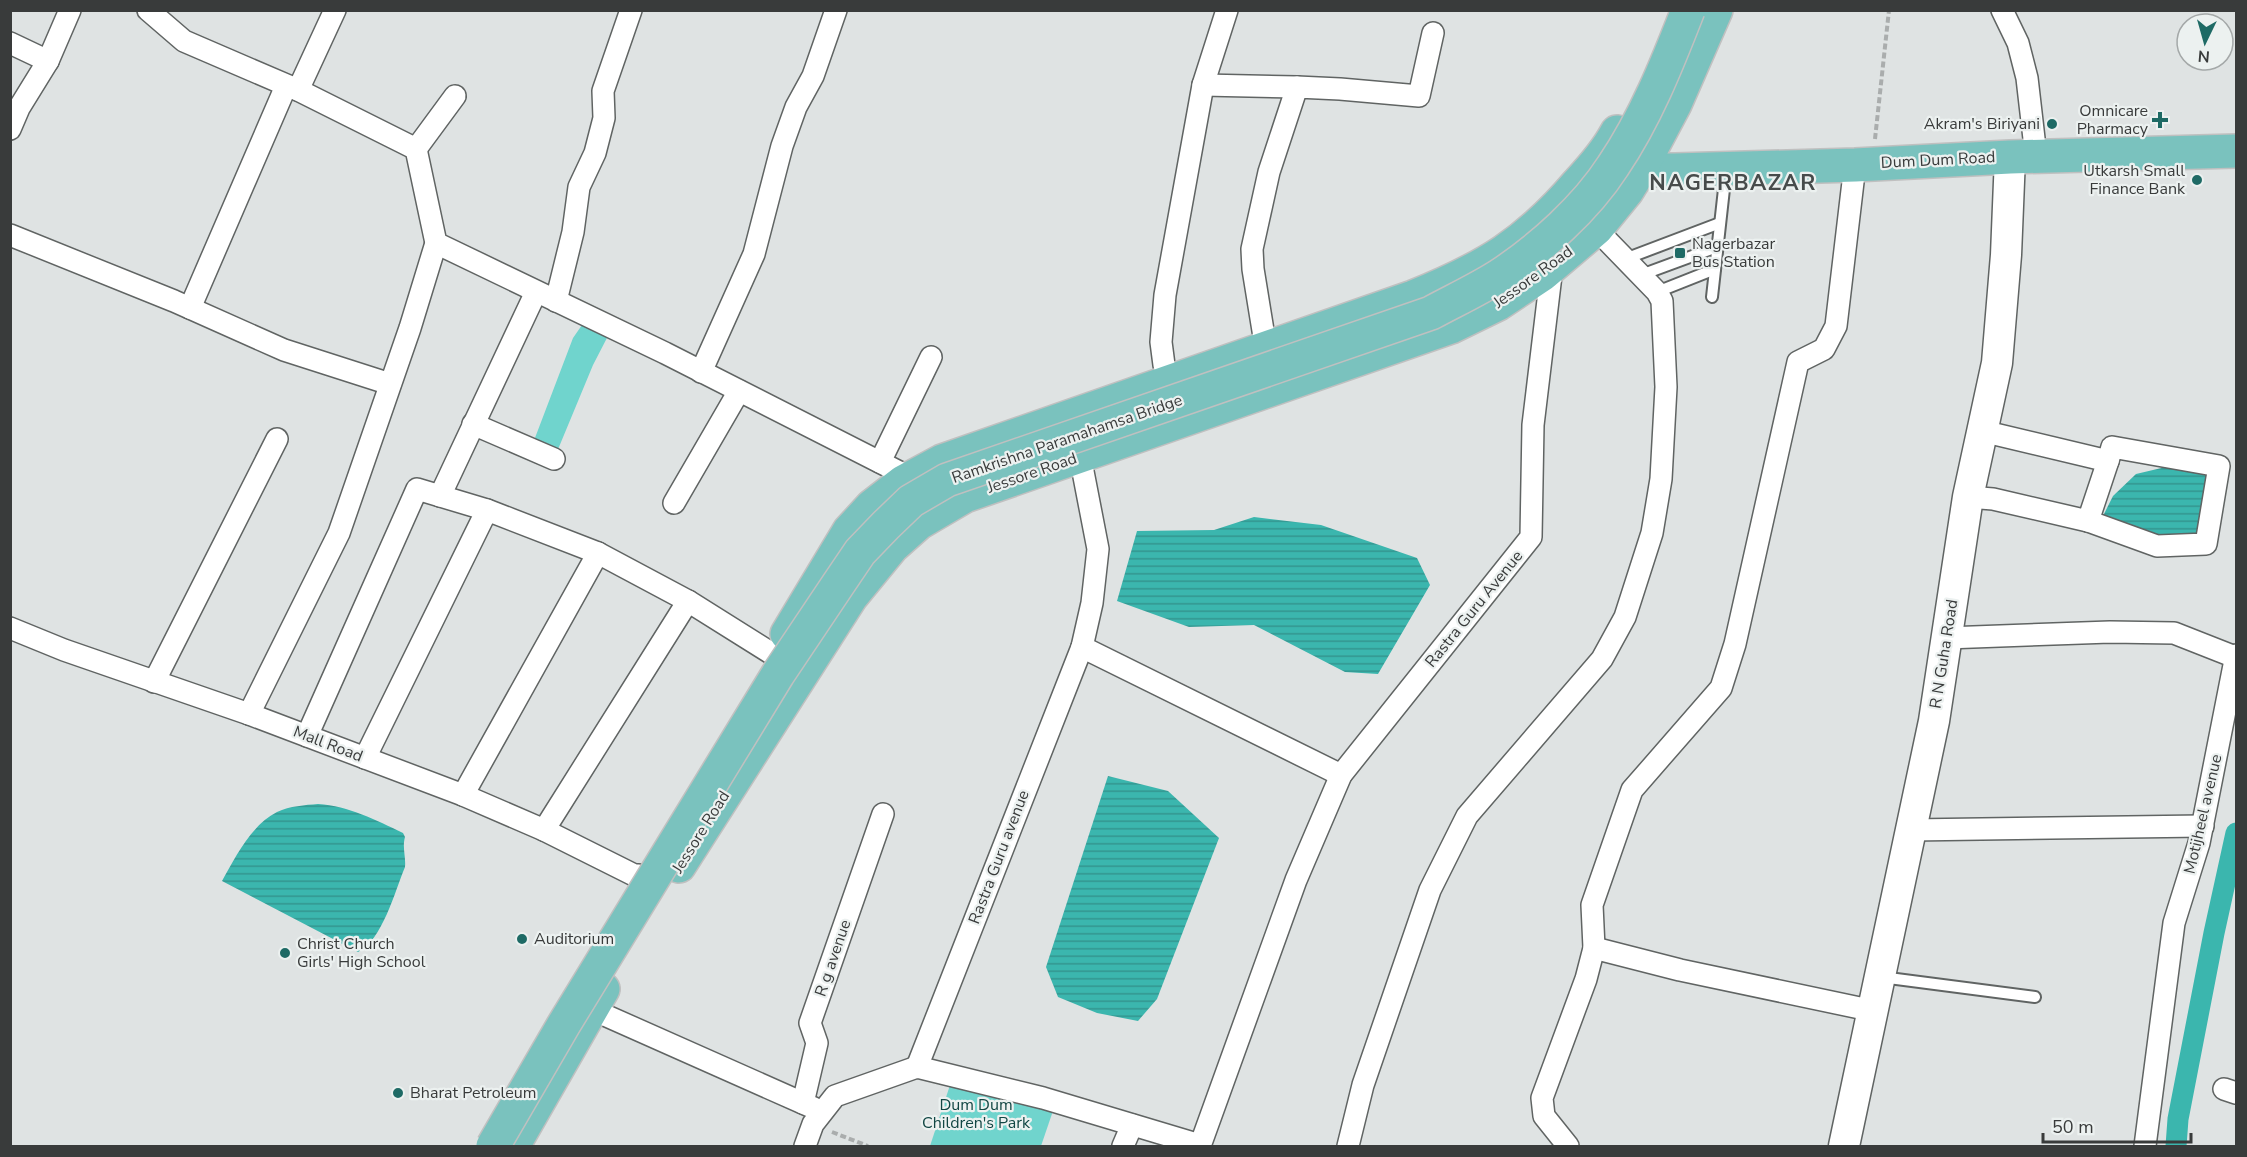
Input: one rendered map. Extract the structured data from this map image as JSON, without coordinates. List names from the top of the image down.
{
  "streets": {
    "main road": ["Dum Dum Road", "Jessore Road", "Ramkrishna Paramahamsa Bridge"],
    "street": [
      "Rastra Guru Avenue",
      "R N Guha Road",
      "Mall Road",
      "Motijheel avenue",
      "Rastra Guru avenue",
      "R g avenue"
    ]
  },
  "crossings": [
    ["Dum Dum Road", "Jessore Road"],
    ["Dum Dum Road", "R N Guha Road"],
    ["Jessore Road", "Rastra Guru Avenue"],
    ["Jessore Road", "Mall Road"],
    ["Jessore Road", "Rastra Guru avenue"]
  ],
  "districts": ["NAGERBAZAR"],
  "parks": ["Dum Dum Children's Park"],
  "places": {
    "health": ["Omnicare Pharmacy"],
    "other": [
      "Akram's Biriyani",
      "Utkarsh Small Finance Bank",
      "Auditorium",
      "Christ Church Girls' High School",
      "Bharat Petroleum"
    ],
    "transit": ["Nagerbazar Bus Station"]
  },
  "scale_bar": "50 m",
  "north": "bottom"
}
